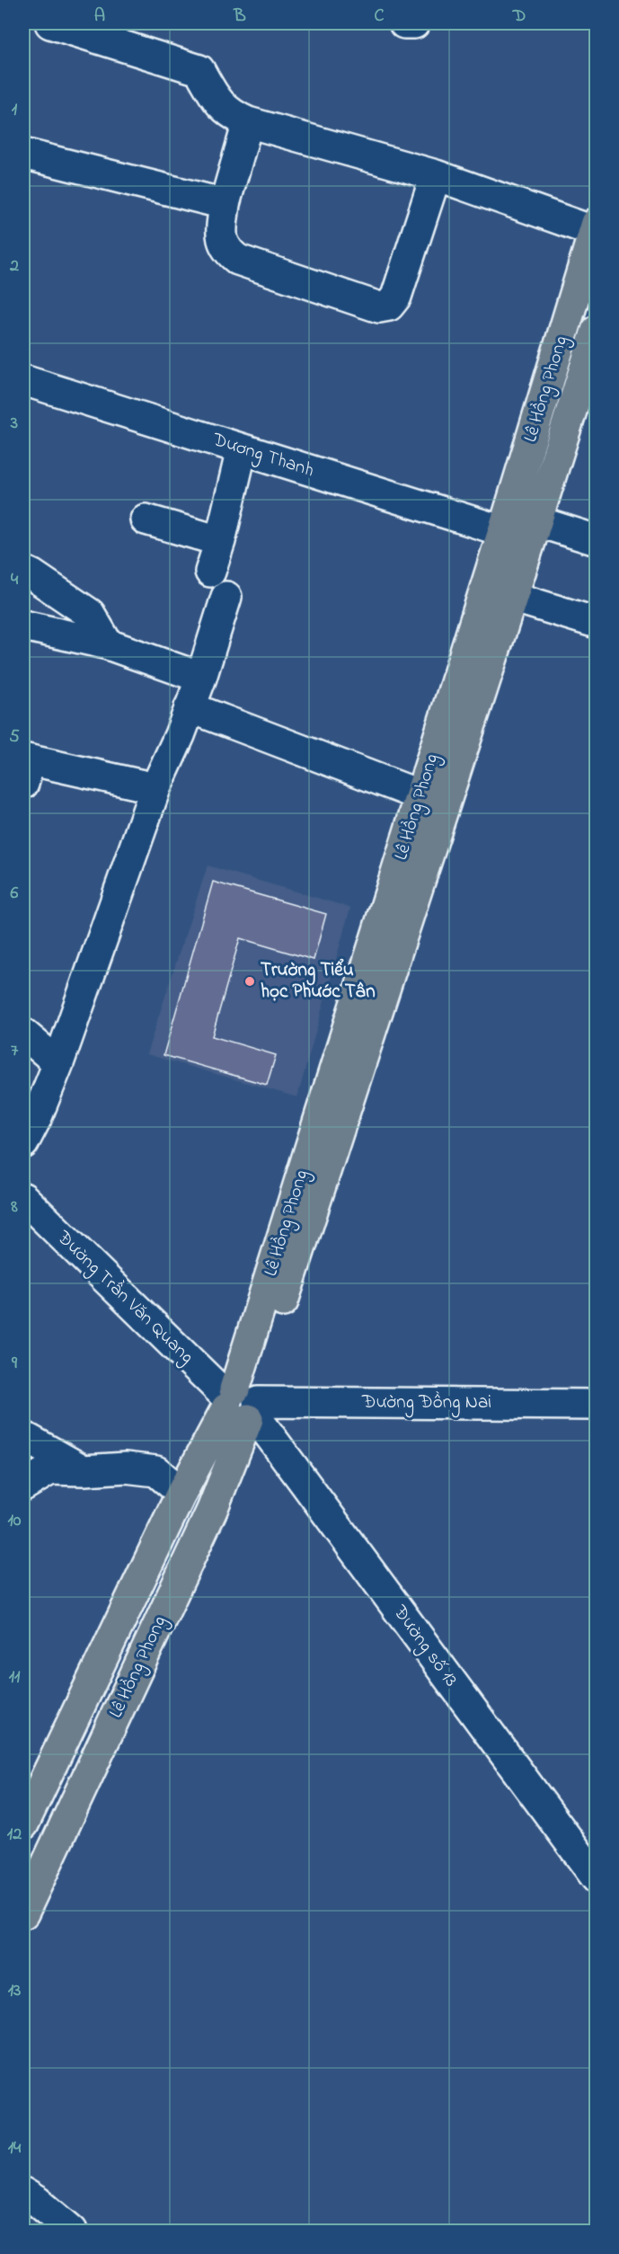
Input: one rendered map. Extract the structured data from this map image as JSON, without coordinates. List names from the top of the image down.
{
  "streets": {
    "main road": ["Lê Hồng Phong"],
    "street": [
      "Dương Thanh",
      "Đường Trần Văn Quang",
      "Đường Đồng Nai",
      "Đường số 13"
    ]
  },
  "crossings": [
    ["Lê Hồng Phong", "Dương Thanh"],
    ["Lê Hồng Phong", "Đường Trần Văn Quang"],
    ["Lê Hồng Phong", "Đường Đồng Nai"],
    ["Lê Hồng Phong", "Đường số 13"],
    ["Đường Trần Văn Quang", "Đường Đồng Nai"],
    ["Đường Trần Văn Quang", "Đường số 13"],
    ["Đường Đồng Nai", "Đường số 13"]
  ],
  "places": ["Trường Tiểu học Phước Tân"],
  "grid": {
    "columns": [
      "A",
      "B",
      "C",
      "D"
    ],
    "rows": [
      "1",
      "2",
      "3",
      "4",
      "5",
      "6",
      "7",
      "8",
      "9",
      "10",
      "11",
      "12",
      "13",
      "14"
    ]
  }
}
